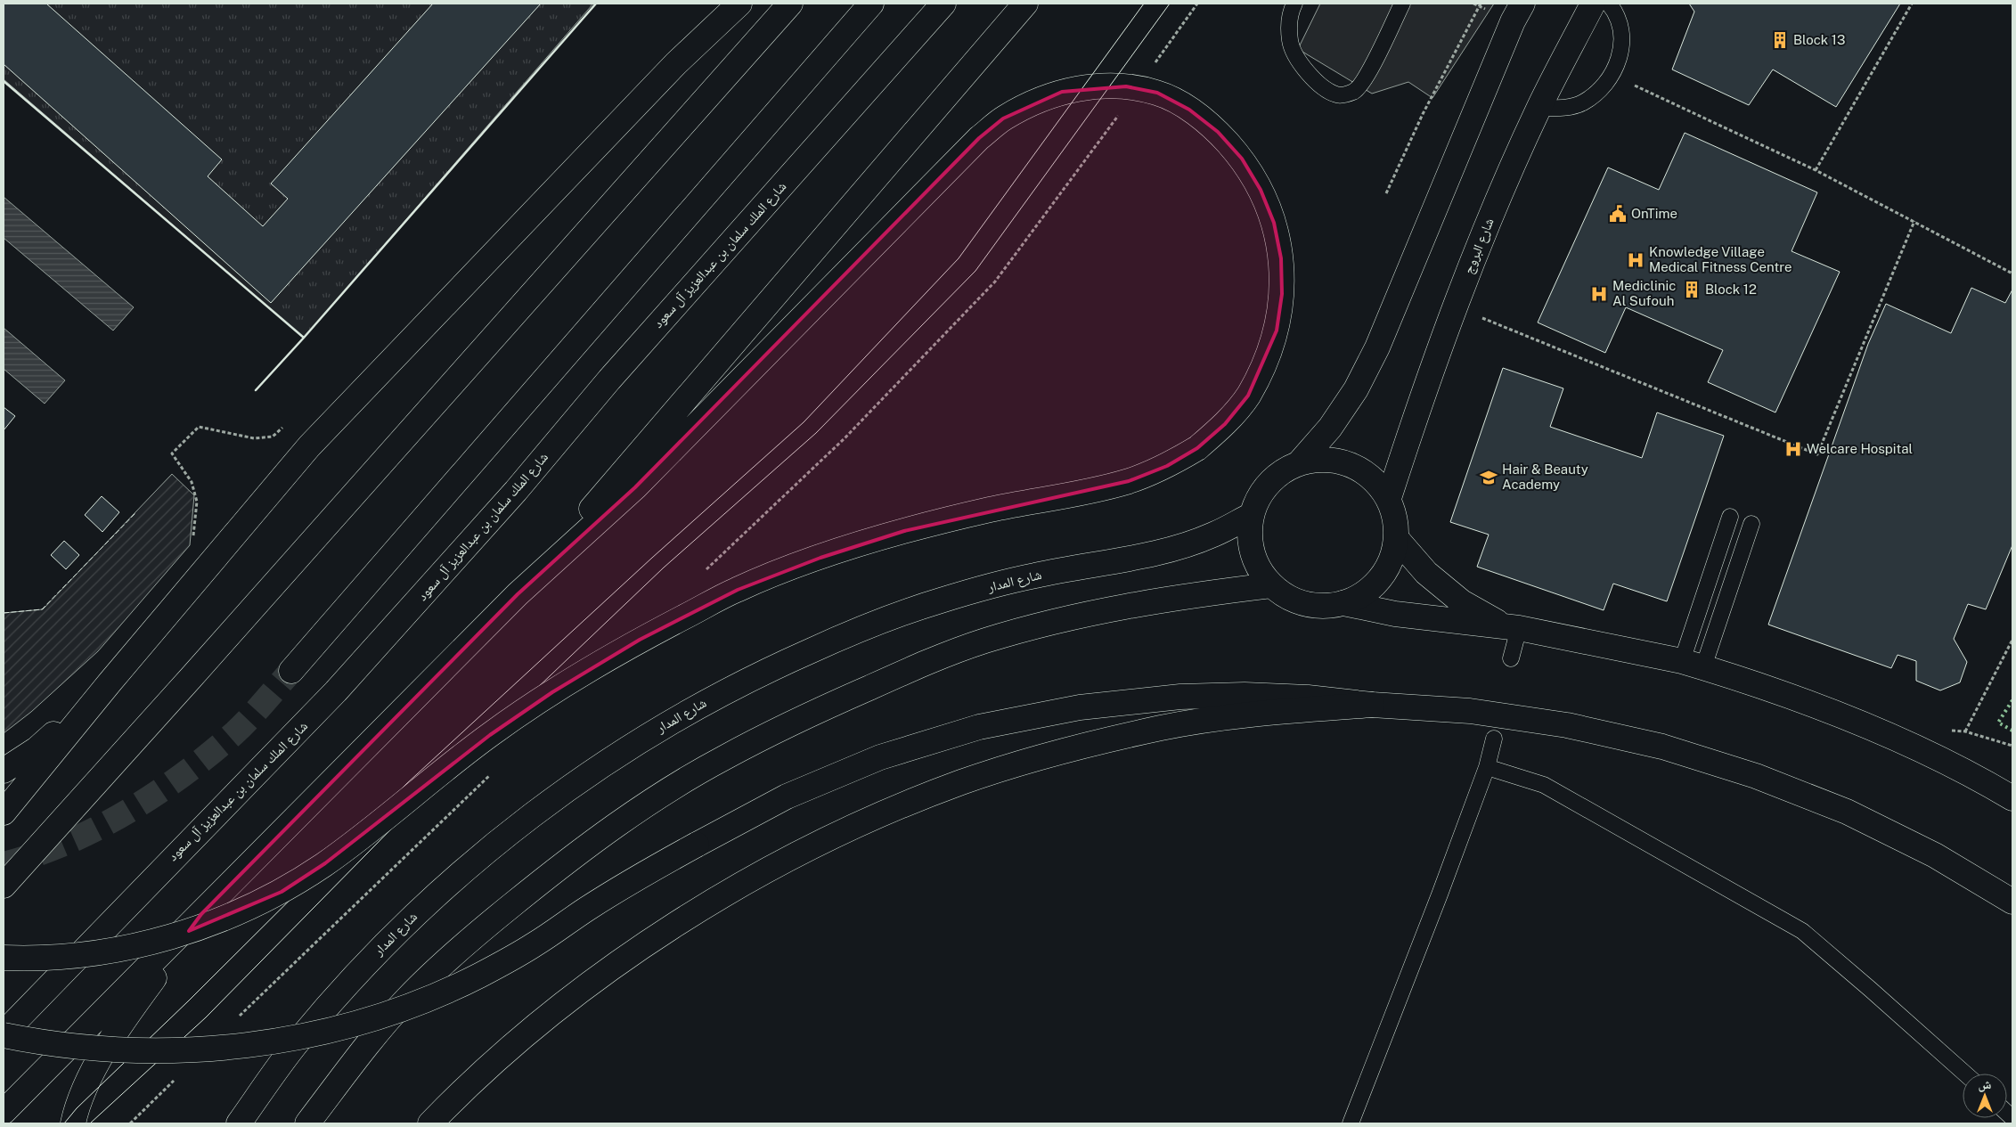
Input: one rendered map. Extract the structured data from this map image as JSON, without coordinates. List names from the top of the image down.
{
  "streets": {
    "main road": ["شارع البروج", "شارع الملك سلمان بن عبدالعزيز آل سعود", "شارع المدار"]
  },
  "crossings": [
    ["شارع البروج", "شارع المدار"]
  ],
  "places": {
    "building": ["Block 13", "Block 12"],
    "public building": ["OnTime"],
    "hospital": ["Knowledge Village Medical Fitness Centre", "Mediclinic Al Sufouh", "Welcare Hospital"],
    "school or university": ["Hair & Beauty Academy"]
  },
  "north": "top"
}
